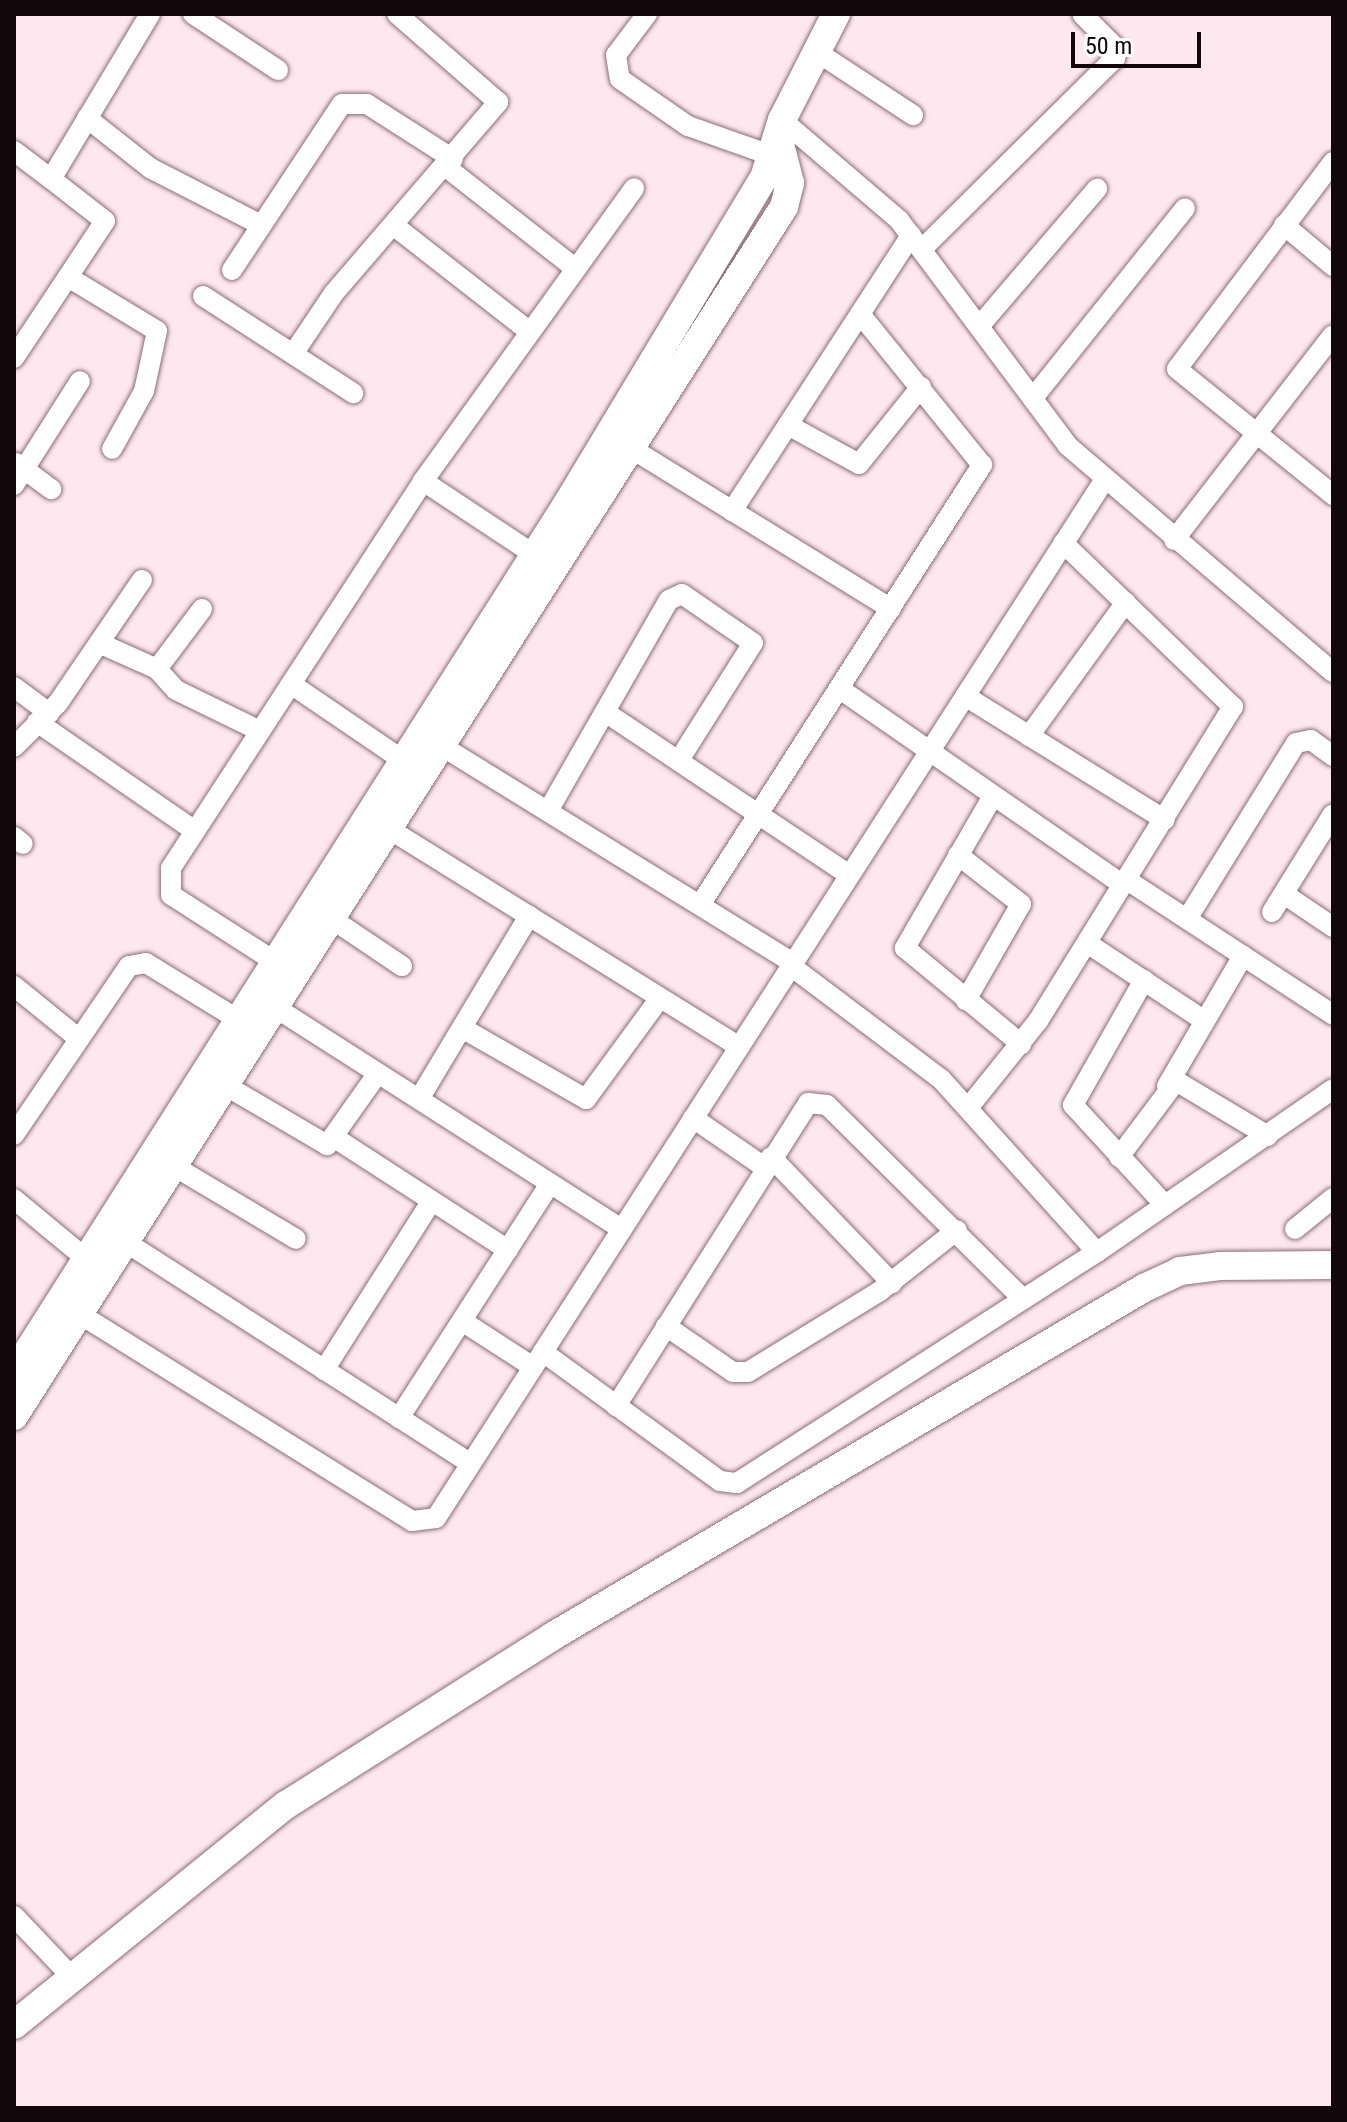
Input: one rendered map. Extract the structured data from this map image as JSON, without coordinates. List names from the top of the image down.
{
  "scale_bar": "50 m"
}
